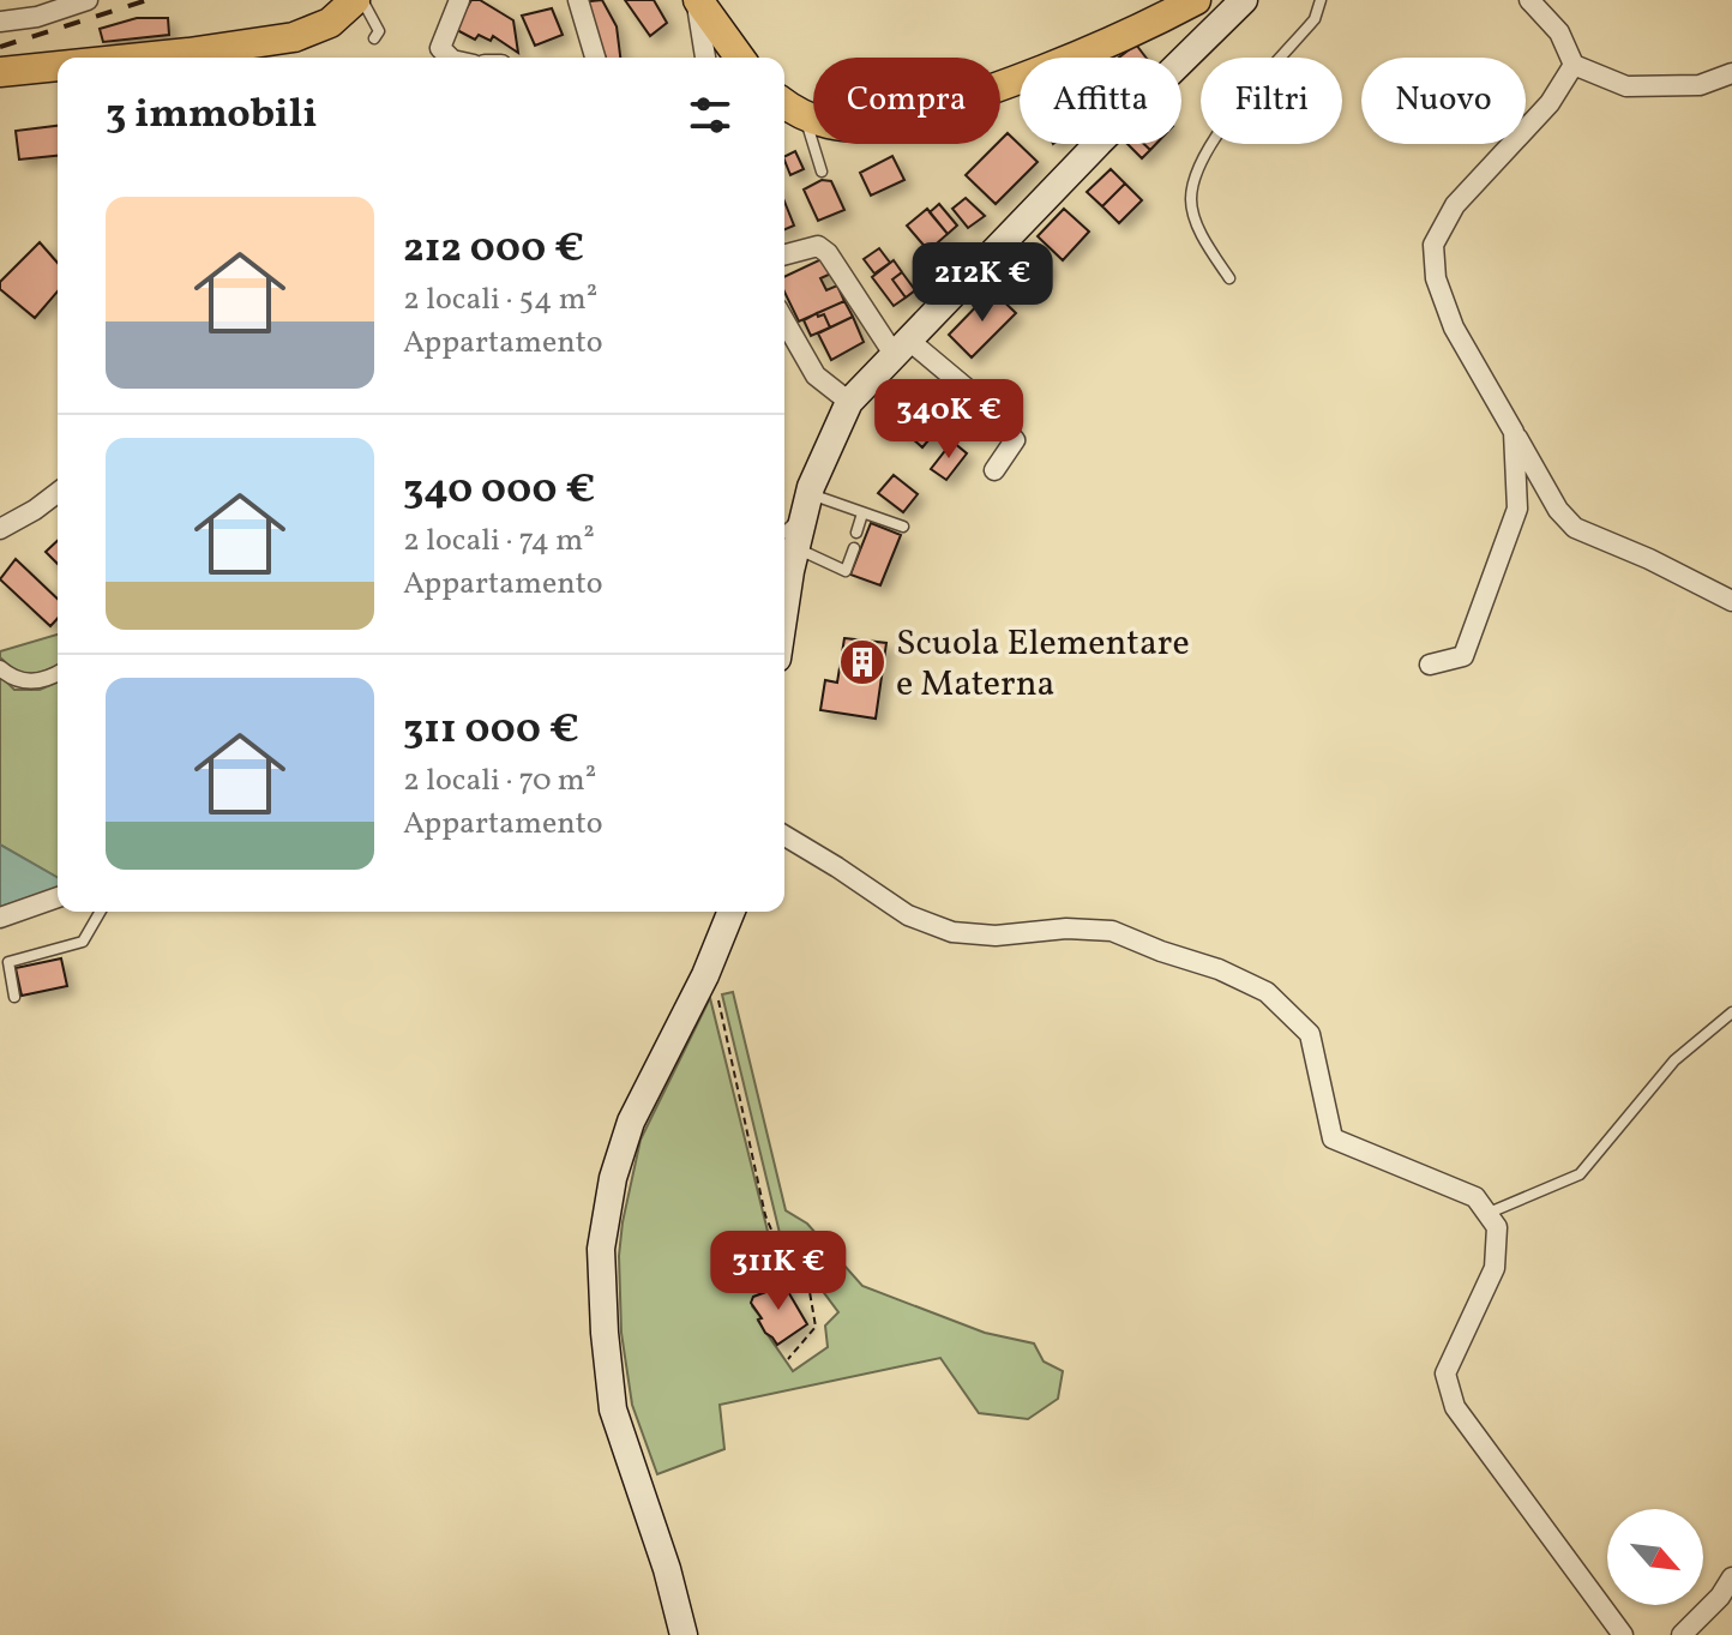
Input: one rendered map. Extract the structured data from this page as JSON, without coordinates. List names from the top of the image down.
{
  "places": {
    "building": ["Scuola Elementare e Materna"]
  },
  "north": "bottom right",
  "page": {
    "chip": [
      "Compra",
      "Affitta",
      "Filtri",
      "Nuovo"
    ],
    "heading": "3 immobili",
    "list": [
      {
        "name": "212 000 €",
        "note": "2 locali · 54 m² · Appartamento"
      },
      {
        "name": "340 000 €",
        "note": "2 locali · 74 m² · Appartamento"
      },
      {
        "name": "311 000 €",
        "note": "2 locali · 70 m² · Appartamento"
      }
    ],
    "price": ["212K €", "340K €", "311K €"]
  }
}
